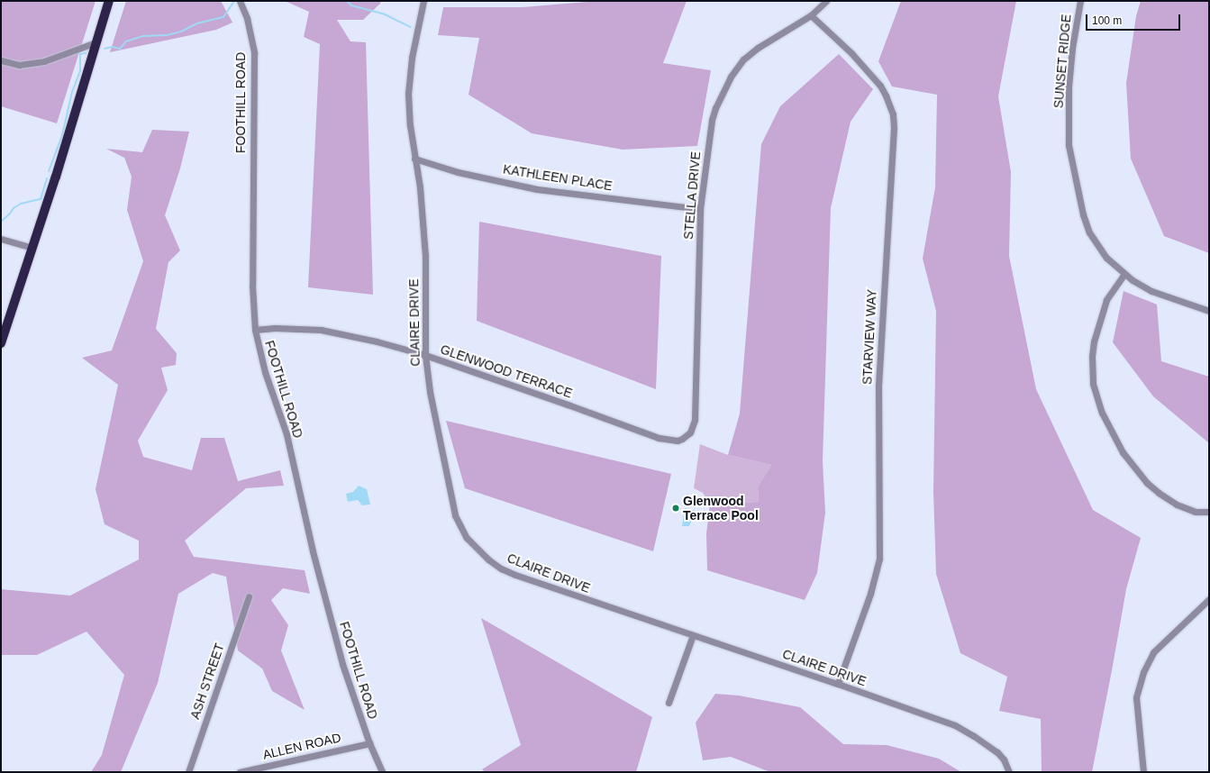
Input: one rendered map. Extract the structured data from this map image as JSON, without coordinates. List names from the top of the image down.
{
  "streets": {
    "street": [
      "SUNSET RIDGE",
      "FOOTHILL ROAD",
      "KATHLEEN PLACE",
      "STELLA DRIVE",
      "CLAIRE DRIVE",
      "STARVIEW WAY",
      "GLENWOOD TERRACE",
      "ASH STREET",
      "ALLEN ROAD"
    ]
  },
  "crossings": [
    ["FOOTHILL ROAD", "GLENWOOD TERRACE"],
    ["FOOTHILL ROAD", "ALLEN ROAD"],
    ["KATHLEEN PLACE", "STELLA DRIVE"],
    ["KATHLEEN PLACE", "CLAIRE DRIVE"],
    ["STELLA DRIVE", "STARVIEW WAY"],
    ["STELLA DRIVE", "GLENWOOD TERRACE"],
    ["CLAIRE DRIVE", "STARVIEW WAY"],
    ["CLAIRE DRIVE", "GLENWOOD TERRACE"]
  ],
  "places": ["Glenwood Terrace Pool"],
  "scale_bar": "100 m"
}
